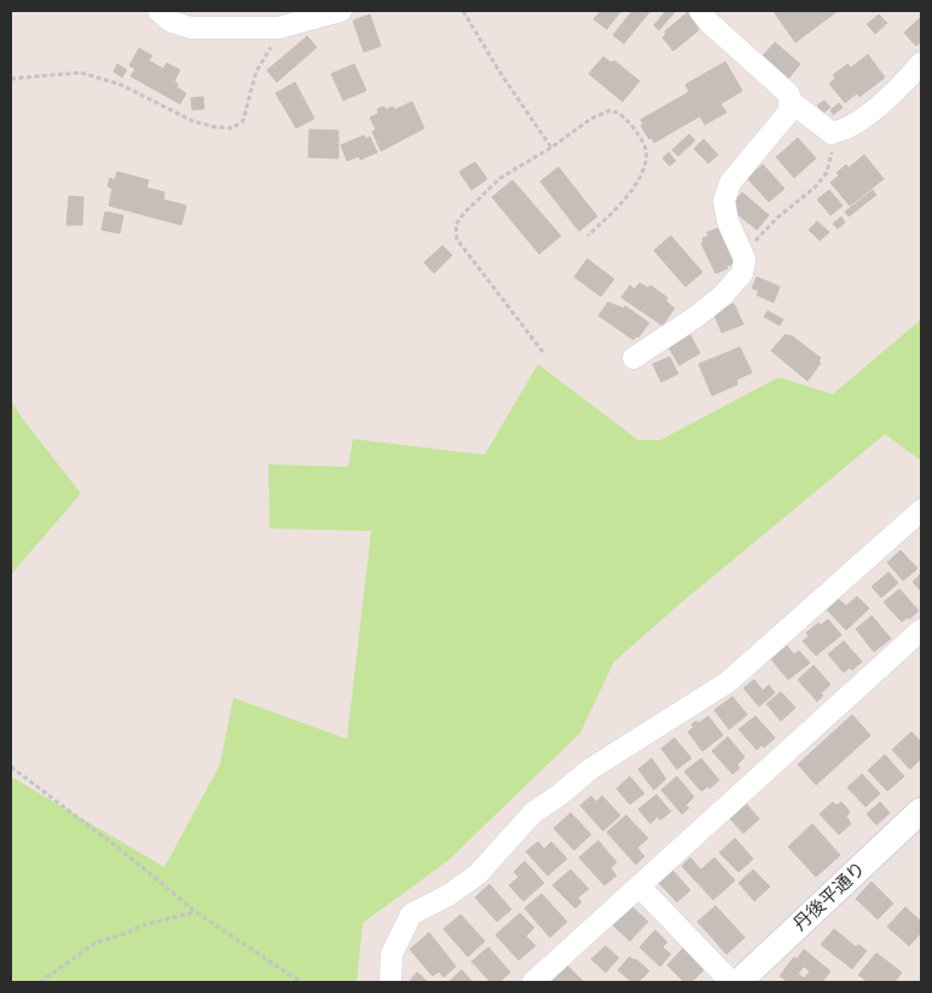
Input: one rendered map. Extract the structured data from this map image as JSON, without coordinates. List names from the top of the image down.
{
  "streets": {
    "street": ["丹後平通り"]
  }
}
